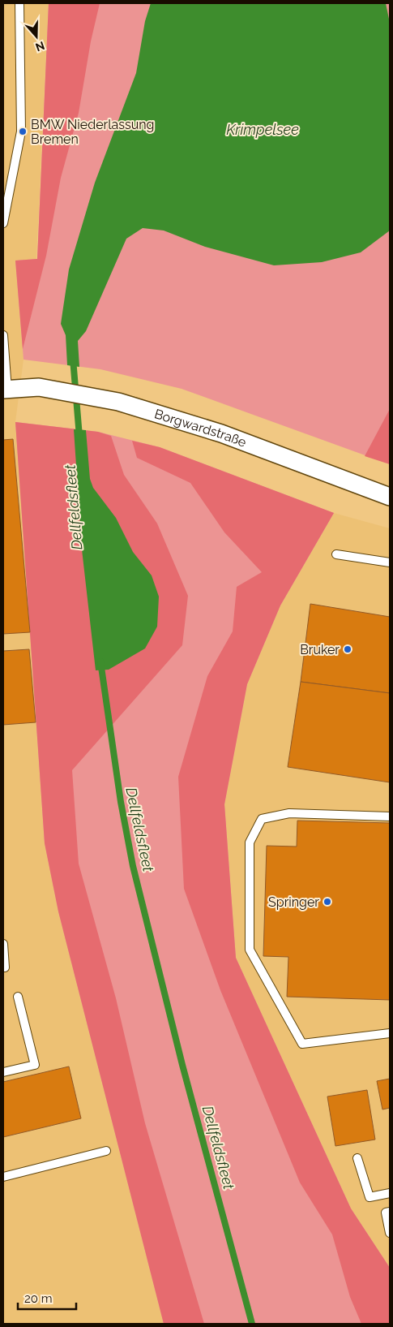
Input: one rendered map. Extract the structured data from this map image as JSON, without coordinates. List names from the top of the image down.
{
  "streets": {
    "street": ["Borgwardstraße"]
  },
  "water": ["Krimpelsee", "Dellfeldsfleet"],
  "places": ["BMW Niederlassung Bremen", "Bruker", "Springer"],
  "scale_bar": "20 m",
  "north": "bottom"
}
